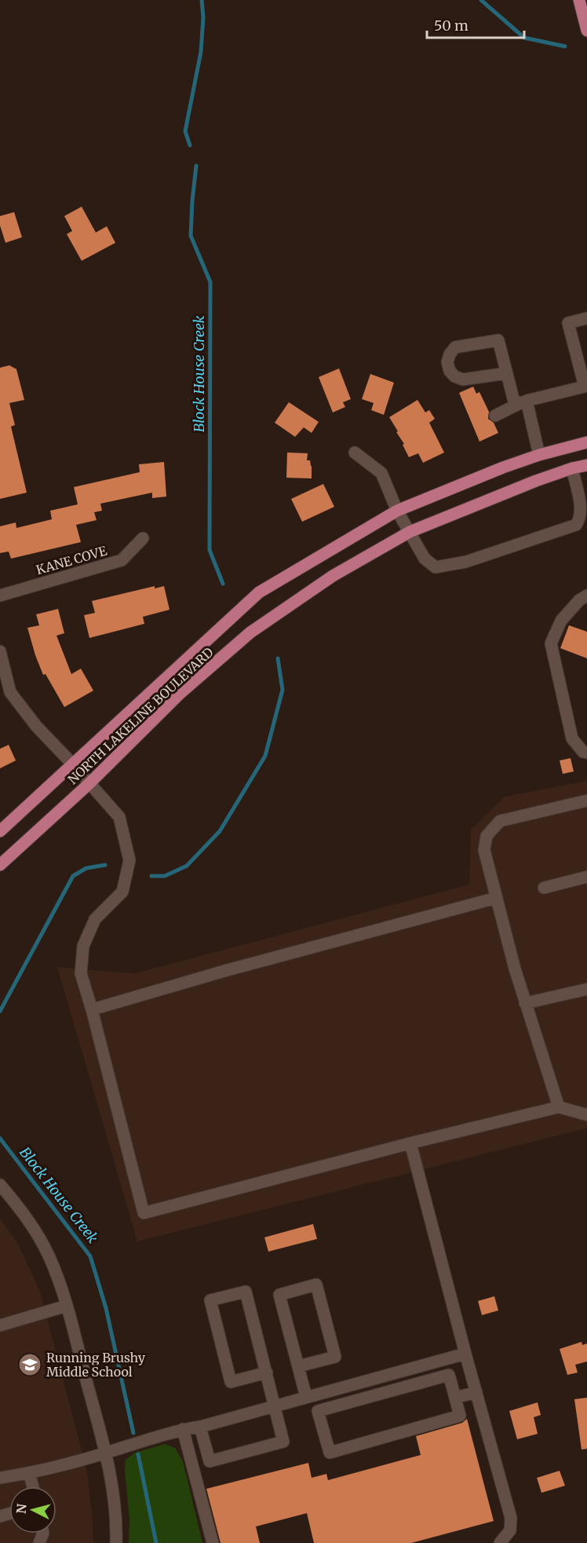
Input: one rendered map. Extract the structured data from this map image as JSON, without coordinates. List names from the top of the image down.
{
  "streets": {
    "main road": ["NORTH LAKELINE BOULEVARD"],
    "street": ["KANE COVE"]
  },
  "water": ["Block House Creek"],
  "places": {
    "school or university": ["Running Brushy Middle School"]
  },
  "scale_bar": "50 m",
  "north": "left"
}
